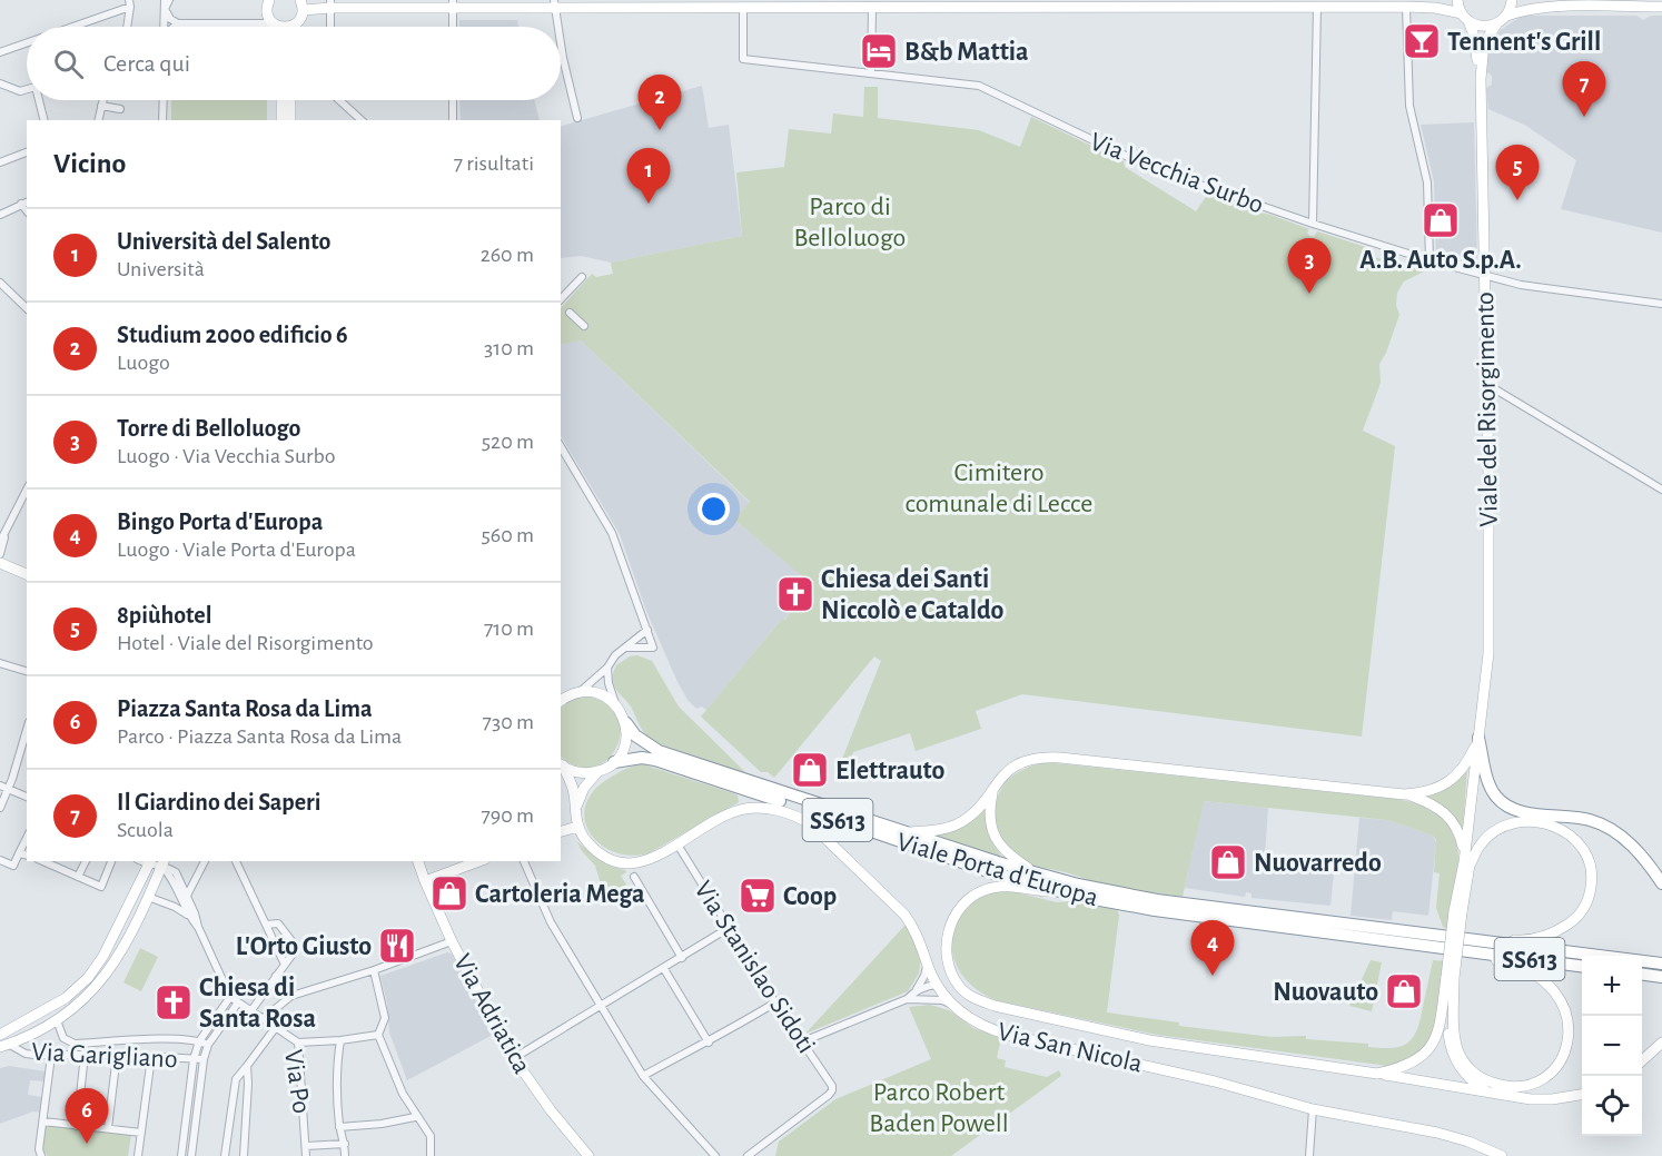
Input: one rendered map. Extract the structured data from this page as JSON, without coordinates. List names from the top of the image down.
{
  "streets": {
    "highway": ["SS613", "Viale Porta d'Europa"],
    "main road": ["Viale del Risorgimento", "Via Adriatica", "Via San Nicola"],
    "street": [
      "Via Vecchia Surbo",
      "Via Stanislao Sidoti",
      "Via Garigliano",
      "Via Po"
    ]
  },
  "crossings": [
    ["Via Vecchia Surbo", "Viale del Risorgimento"],
    ["SS613", "Viale Porta d'Europa"],
    ["Via Stanislao Sidoti", "Via San Nicola"]
  ],
  "parks": ["Parco di Belloluogo", "Cimitero comunale di Lecce", "Parco Robert Baden Powell"],
  "places": {
    "bar": ["Tennent's Grill"],
    "hotel": ["B&b Mattia"],
    "shop": [
      "A.B. Auto S.p.A.",
      "Elettrauto",
      "Nuovarredo",
      "Cartoleria Mega",
      "Nuovauto"
    ],
    "church": ["Chiesa dei Santi Niccolò e Cataldo", "Chiesa di Santa Rosa"],
    "supermarket": ["Coop"],
    "restaurant": ["L'Orto Giusto"]
  },
  "page": {
    "search": "Cerca qui",
    "pins": [
      "7",
      "2",
      "5",
      "1",
      "3",
      "4",
      "6"
    ],
    "heading": ["Vicino", "7 risultati"],
    "list": [
      {
        "mark": "1",
        "name": "Università del Salento",
        "note": "Università",
        "value": "260 m"
      },
      {
        "mark": "2",
        "name": "Studium 2000 edificio 6",
        "note": "Luogo",
        "value": "310 m"
      },
      {
        "mark": "3",
        "name": "Torre di Belloluogo",
        "note": "Luogo · Via Vecchia Surbo",
        "value": "520 m"
      },
      {
        "mark": "4",
        "name": "Bingo Porta d'Europa",
        "note": "Luogo · Viale Porta d'Europa",
        "value": "560 m"
      },
      {
        "mark": "5",
        "name": "8piùhotel",
        "note": "Hotel · Viale del Risorgimento",
        "value": "710 m"
      },
      {
        "mark": "6",
        "name": "Piazza Santa Rosa da Lima",
        "note": "Parco · Piazza Santa Rosa da Lima",
        "value": "730 m"
      },
      {
        "mark": "7",
        "name": "Il Giardino dei Saperi",
        "note": "Scuola",
        "value": "790 m"
      }
    ],
    "map_buttons": ["+", "−"]
  }
}
